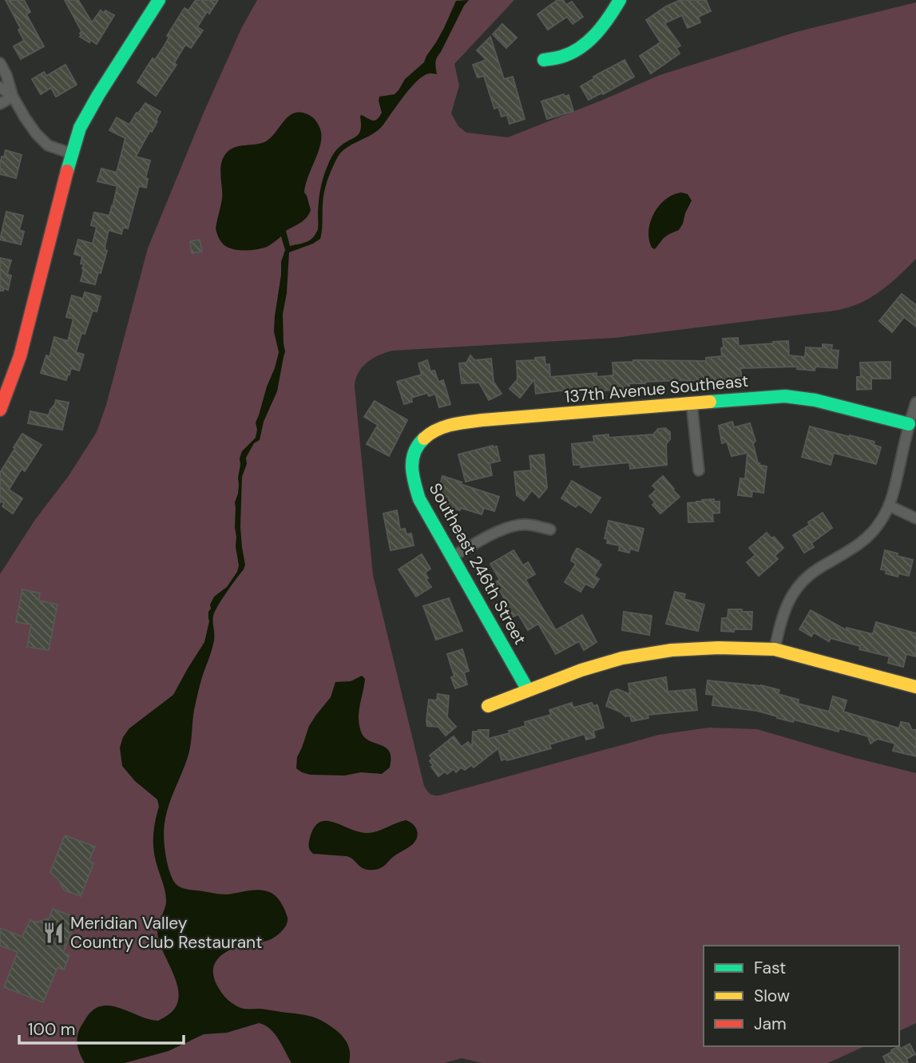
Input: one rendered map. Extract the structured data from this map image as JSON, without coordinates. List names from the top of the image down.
{
  "streets": {
    "street": ["137th Avenue Southeast", "Southeast 246th Street"]
  },
  "crossings": [
    ["137th Avenue Southeast", "Southeast 246th Street"]
  ],
  "places": {
    "restaurant": ["Meridian Valley Country Club Restaurant"]
  },
  "legend": ["Fast", "Slow", "Jam"],
  "scale_bar": "100 m"
}
